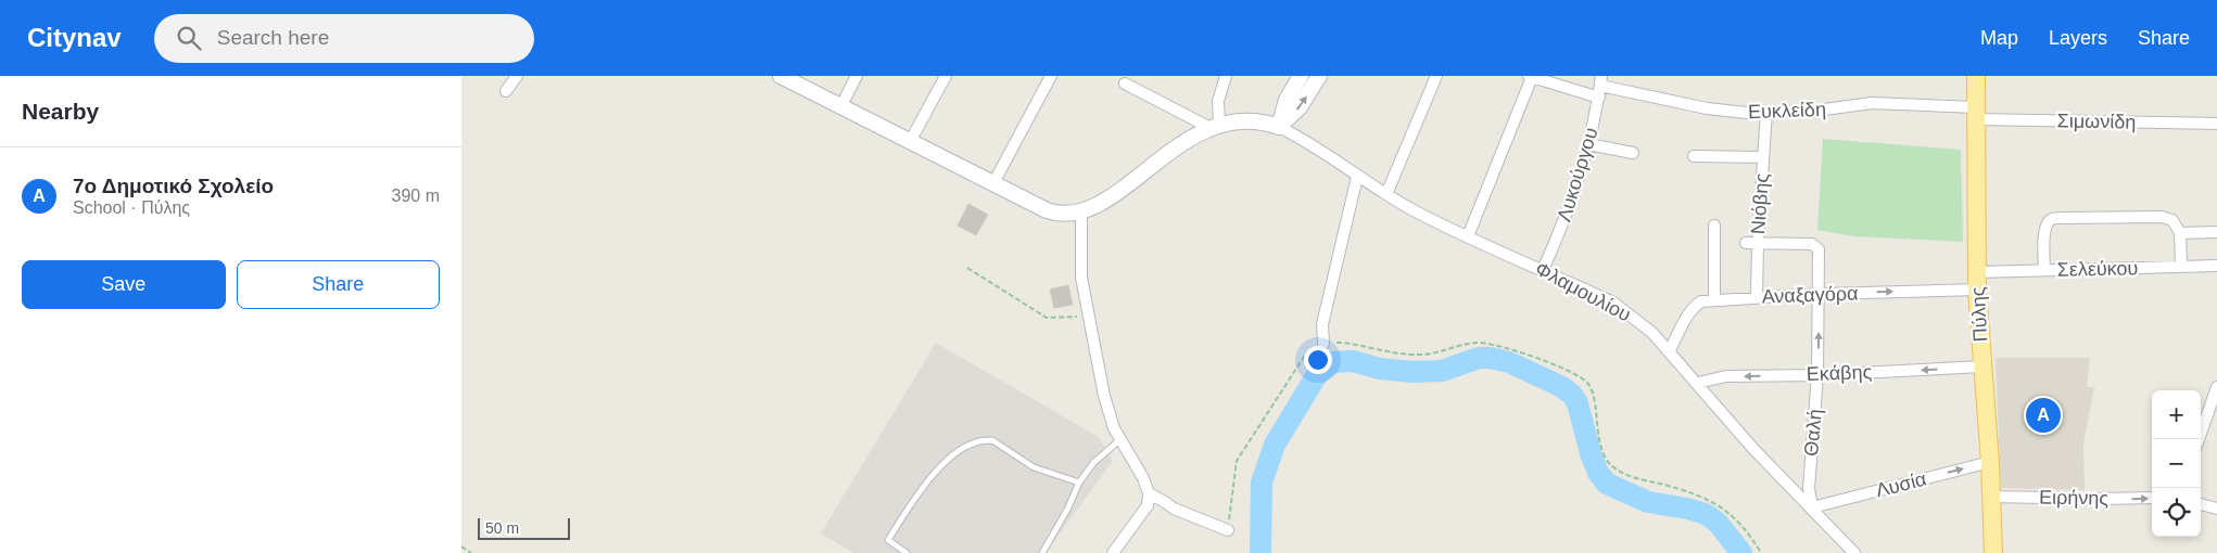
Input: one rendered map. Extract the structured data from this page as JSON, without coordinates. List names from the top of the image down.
{
  "streets": {
    "main road": ["Πύλης"],
    "street": [
      "Ευκλείδη",
      "Σιμωνίδη",
      "Λυκούργου",
      "Νιόβης",
      "Σελεύκου",
      "Φλαμουλίου",
      "Αναξαγόρα",
      "Εκάβης",
      "Θαλή",
      "Λυσία",
      "Ειρήνης"
    ]
  },
  "crossings": [
    ["Ευκλείδη", "Σιμωνίδη"],
    ["Ευκλείδη", "Λυκούργου"],
    ["Ευκλείδη", "Νιόβης"],
    ["Ευκλείδη", "Πύλης"],
    ["Σιμωνίδη", "Πύλης"],
    ["Λυκούργου", "Φλαμουλίου"],
    ["Νιόβης", "Αναξαγόρα"],
    ["Νιόβης", "Θαλή"],
    ["Σελεύκου", "Αναξαγόρα"],
    ["Σελεύκου", "Πύλης"],
    ["Φλαμουλίου", "Αναξαγόρα"],
    ["Φλαμουλίου", "Εκάβης"],
    ["Φλαμουλίου", "Θαλή"],
    ["Φλαμουλίου", "Λυσία"],
    ["Αναξαγόρα", "Πύλης"],
    ["Αναξαγόρα", "Θαλή"],
    ["Πύλης", "Εκάβης"],
    ["Πύλης", "Λυσία"],
    ["Πύλης", "Ειρήνης"],
    ["Εκάβης", "Θαλή"],
    ["Θαλή", "Λυσία"]
  ],
  "one_way": [
    "Αναξαγόρα",
    "Εκάβης",
    "Λυσία",
    "Ειρήνης"
  ],
  "scale_bar": "50 m",
  "page": {
    "header": "Citynav",
    "search": "Search here",
    "nav": ["Map", "Layers", "Share"],
    "heading": "Nearby",
    "list": [
      {
        "mark": "A",
        "name": "7ο Δημοτικό Σχολείο",
        "note": "School · Πύλης",
        "value": "390 m"
      }
    ],
    "buttons": ["Save", "Share"],
    "map_buttons": ["+", "−"],
    "pins": "A",
    "scale": "50 m"
  }
}
